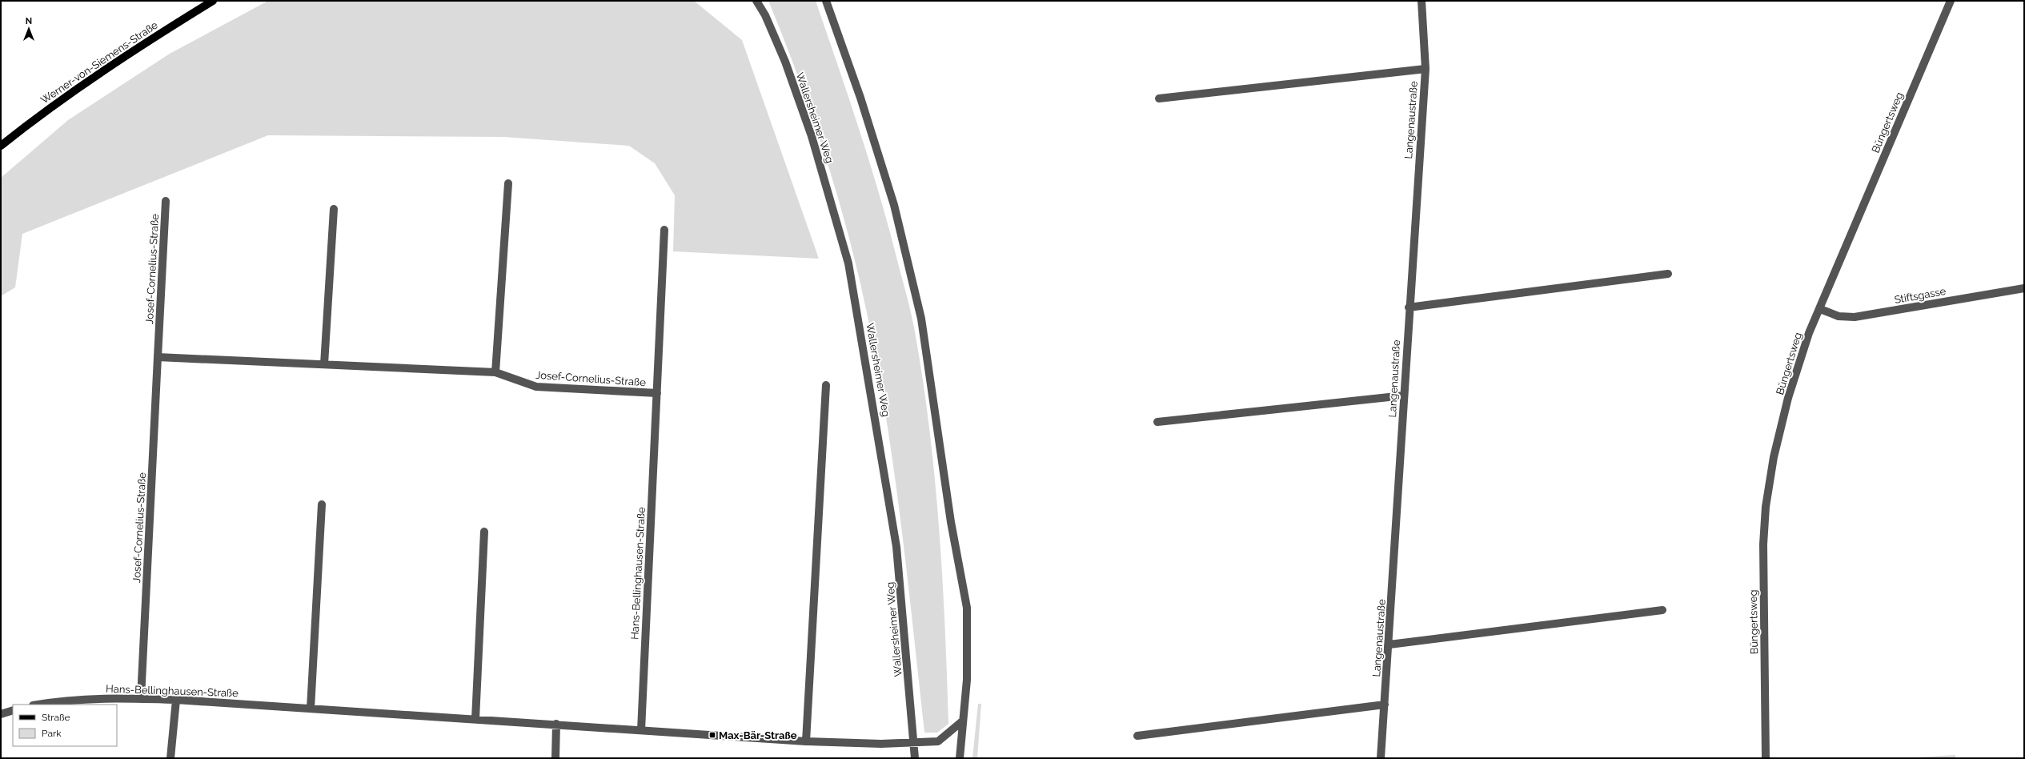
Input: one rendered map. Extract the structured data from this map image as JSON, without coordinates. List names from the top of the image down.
{
  "streets": {
    "main road": ["Werner-von-Siemens-Straße"],
    "street": [
      "Wallersheimer Weg",
      "Langenaustraße",
      "Büngertsweg",
      "Josef-Cornelius-Straße",
      "Stiftsgasse",
      "Hans-Bellinghausen-Straße"
    ]
  },
  "crossings": [
    ["Wallersheimer Weg", "Hans-Bellinghausen-Straße"],
    ["Büngertsweg", "Stiftsgasse"],
    ["Josef-Cornelius-Straße", "Hans-Bellinghausen-Straße"]
  ],
  "places": {
    "transit": ["Max-Bär-Straße"]
  },
  "legend": ["Straße", "Park"],
  "north": "top"
}
